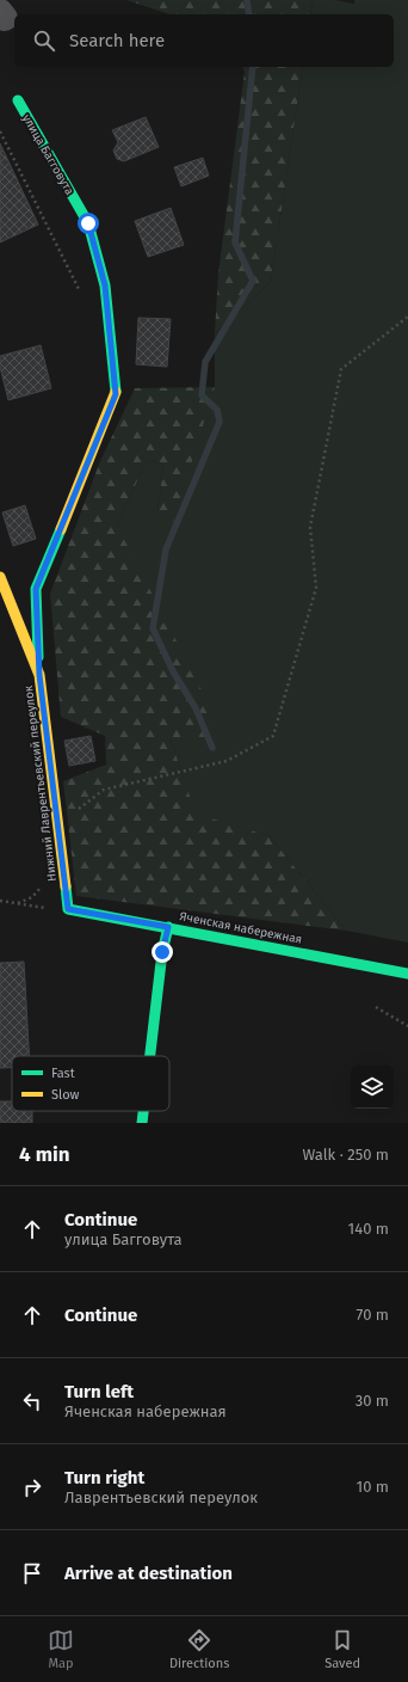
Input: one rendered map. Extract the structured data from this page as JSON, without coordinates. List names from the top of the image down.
{
  "streets": {
    "street": ["улица Багговута", "Нижний Лаврентьевский переулок", "Яченская набережная"]
  },
  "crossings": [
    ["улица Багговута", "Нижний Лаврентьевский переулок"],
    ["Нижний Лаврентьевский переулок", "Яченская набережная"]
  ],
  "legend": ["Fast", "Slow"],
  "page": {
    "search": "Search here",
    "heading": ["4 min", "Walk · 250 m"],
    "list": [
      ["Continue", "улица Багговута", "140 m"],
      ["Continue", "70 m"],
      ["Turn left", "Яченская набережная", "30 m"],
      ["Turn right", "Лаврентьевский переулок", "10 m"],
      "Arrive at destination"
    ],
    "nav": ["Map", "Directions", "Saved"]
  }
}
